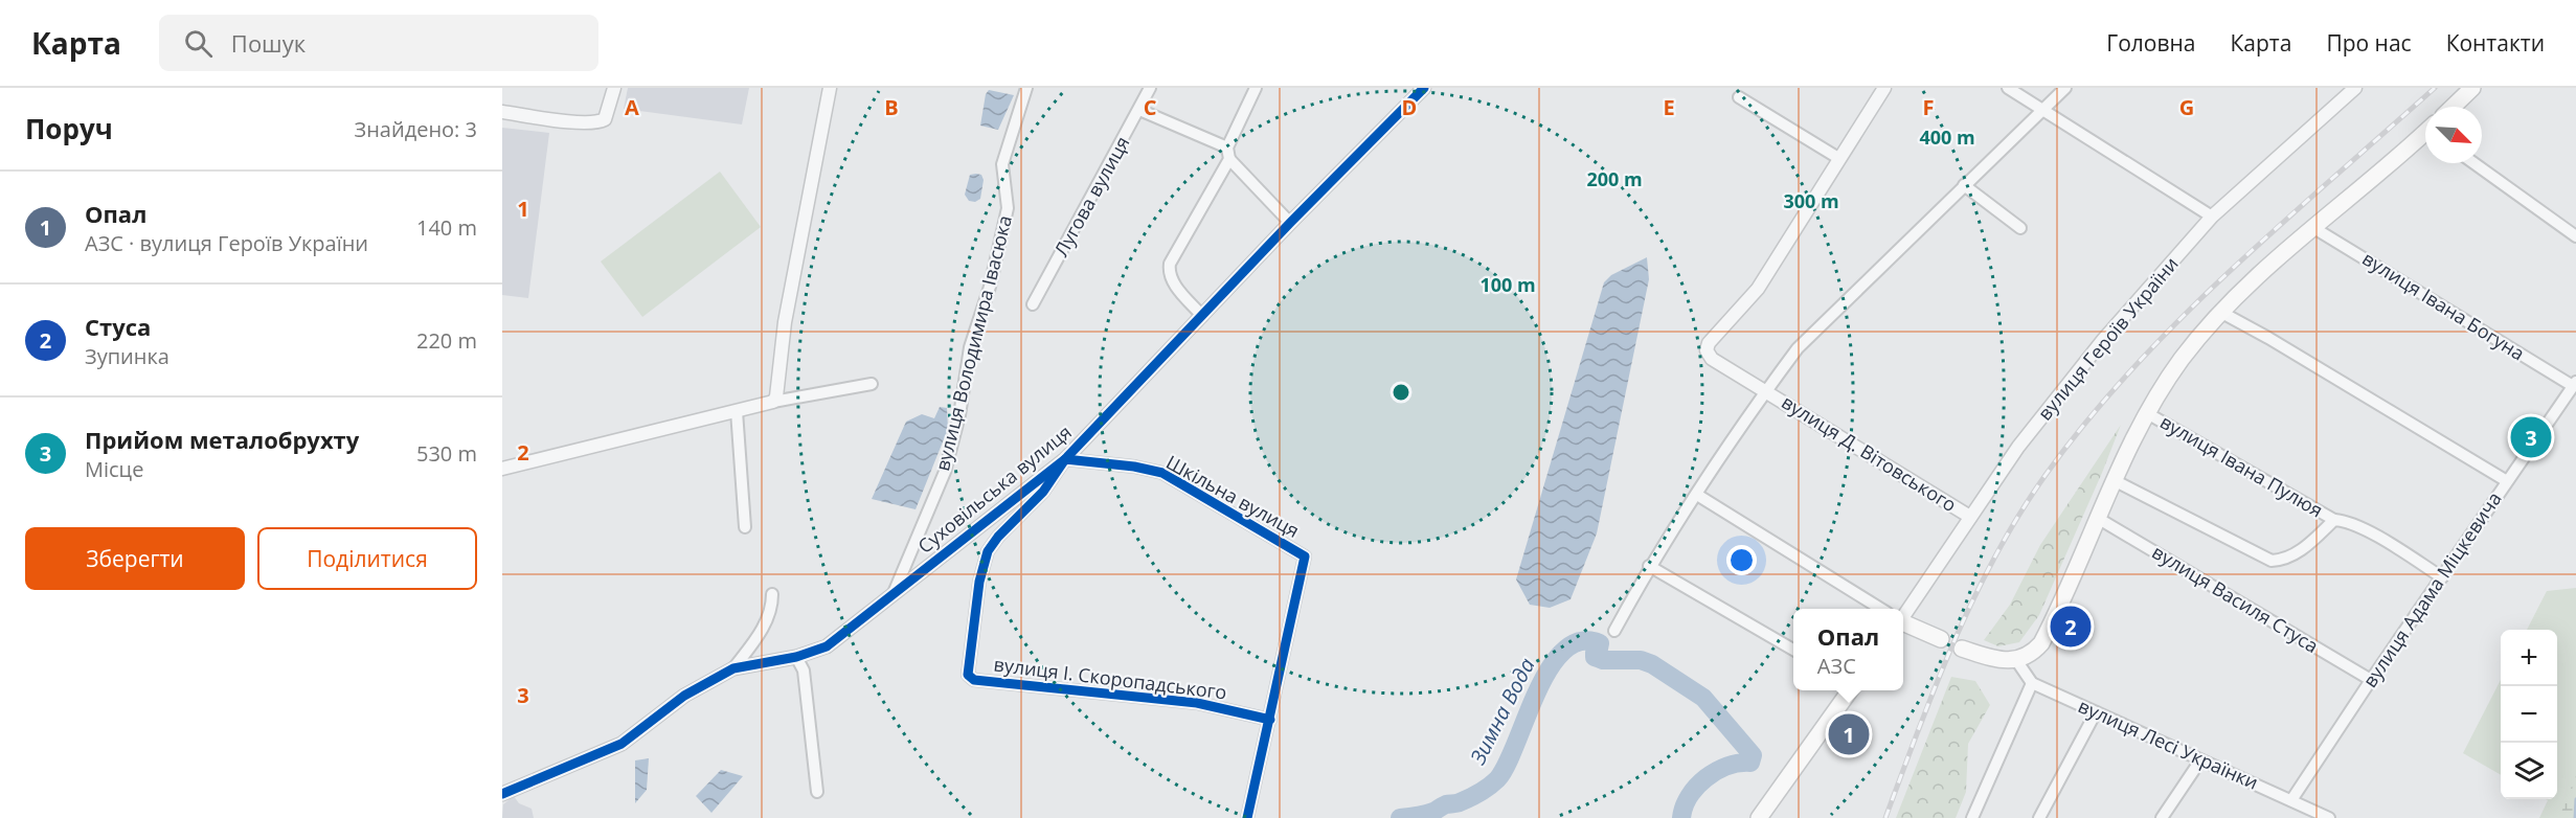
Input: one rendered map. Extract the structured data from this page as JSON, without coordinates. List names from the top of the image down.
{
  "streets": {
    "street": [
      "Лугова вулиця",
      "вулиця Івана Богуна",
      "вулиця Героїв України",
      "вулиця Володимира Івасюка",
      "вулиця Д. Вітовського",
      "вулиця Івана Пулюя",
      "Суховільська вулиця",
      "Шкільна вулиця",
      "вулиця Адама Міцкевича",
      "вулиця Василя Стуса",
      "вулиця І. Скоропадського",
      "вулиця Лесі Українки"
    ]
  },
  "crossings": [
    ["вулиця Івана Богуна", "вулиця Адама Міцкевича"],
    ["вулиця Героїв України", "вулиця Д. Вітовського"],
    ["вулиця Володимира Івасюка", "Суховільська вулиця"],
    ["вулиця Івана Пулюя", "вулиця Адама Міцкевича"],
    ["Суховільська вулиця", "Шкільна вулиця"],
    ["Суховільська вулиця", "вулиця І. Скоропадського"],
    ["Шкільна вулиця", "вулиця І. Скоропадського"],
    ["вулиця Адама Міцкевича", "вулиця Василя Стуса"],
    ["вулиця Адама Міцкевича", "вулиця Лесі Українки"]
  ],
  "water": ["Зимна Вода"],
  "north": "bottom right",
  "page": {
    "header": "Карта",
    "search": "Пошук",
    "nav": [
      "Головна",
      "Карта",
      "Про нас",
      "Контакти"
    ],
    "heading": ["Поруч", "Знайдено: 3"],
    "list": [
      {
        "mark": "1",
        "name": "Опал",
        "note": "АЗС · вулиця Героїв України",
        "value": "140 m"
      },
      {
        "mark": "2",
        "name": "Стуса",
        "note": "Зупинка",
        "value": "220 m"
      },
      {
        "mark": "3",
        "name": "Прийом металобрухту",
        "note": "Місце",
        "value": "530 m"
      }
    ],
    "pins": ["3", "2", "1"],
    "buttons": ["Зберегти", "Поділитися"],
    "popup": ["Опал", "АЗС"],
    "map_buttons": ["+", "−"]
  },
  "grid": {
    "columns": [
      "A",
      "B",
      "C",
      "D",
      "E",
      "F",
      "G"
    ],
    "rows": ["1", "2", "3"]
  },
  "rings": [
    "400 m",
    "200 m",
    "300 m",
    "100 m"
  ]
}
